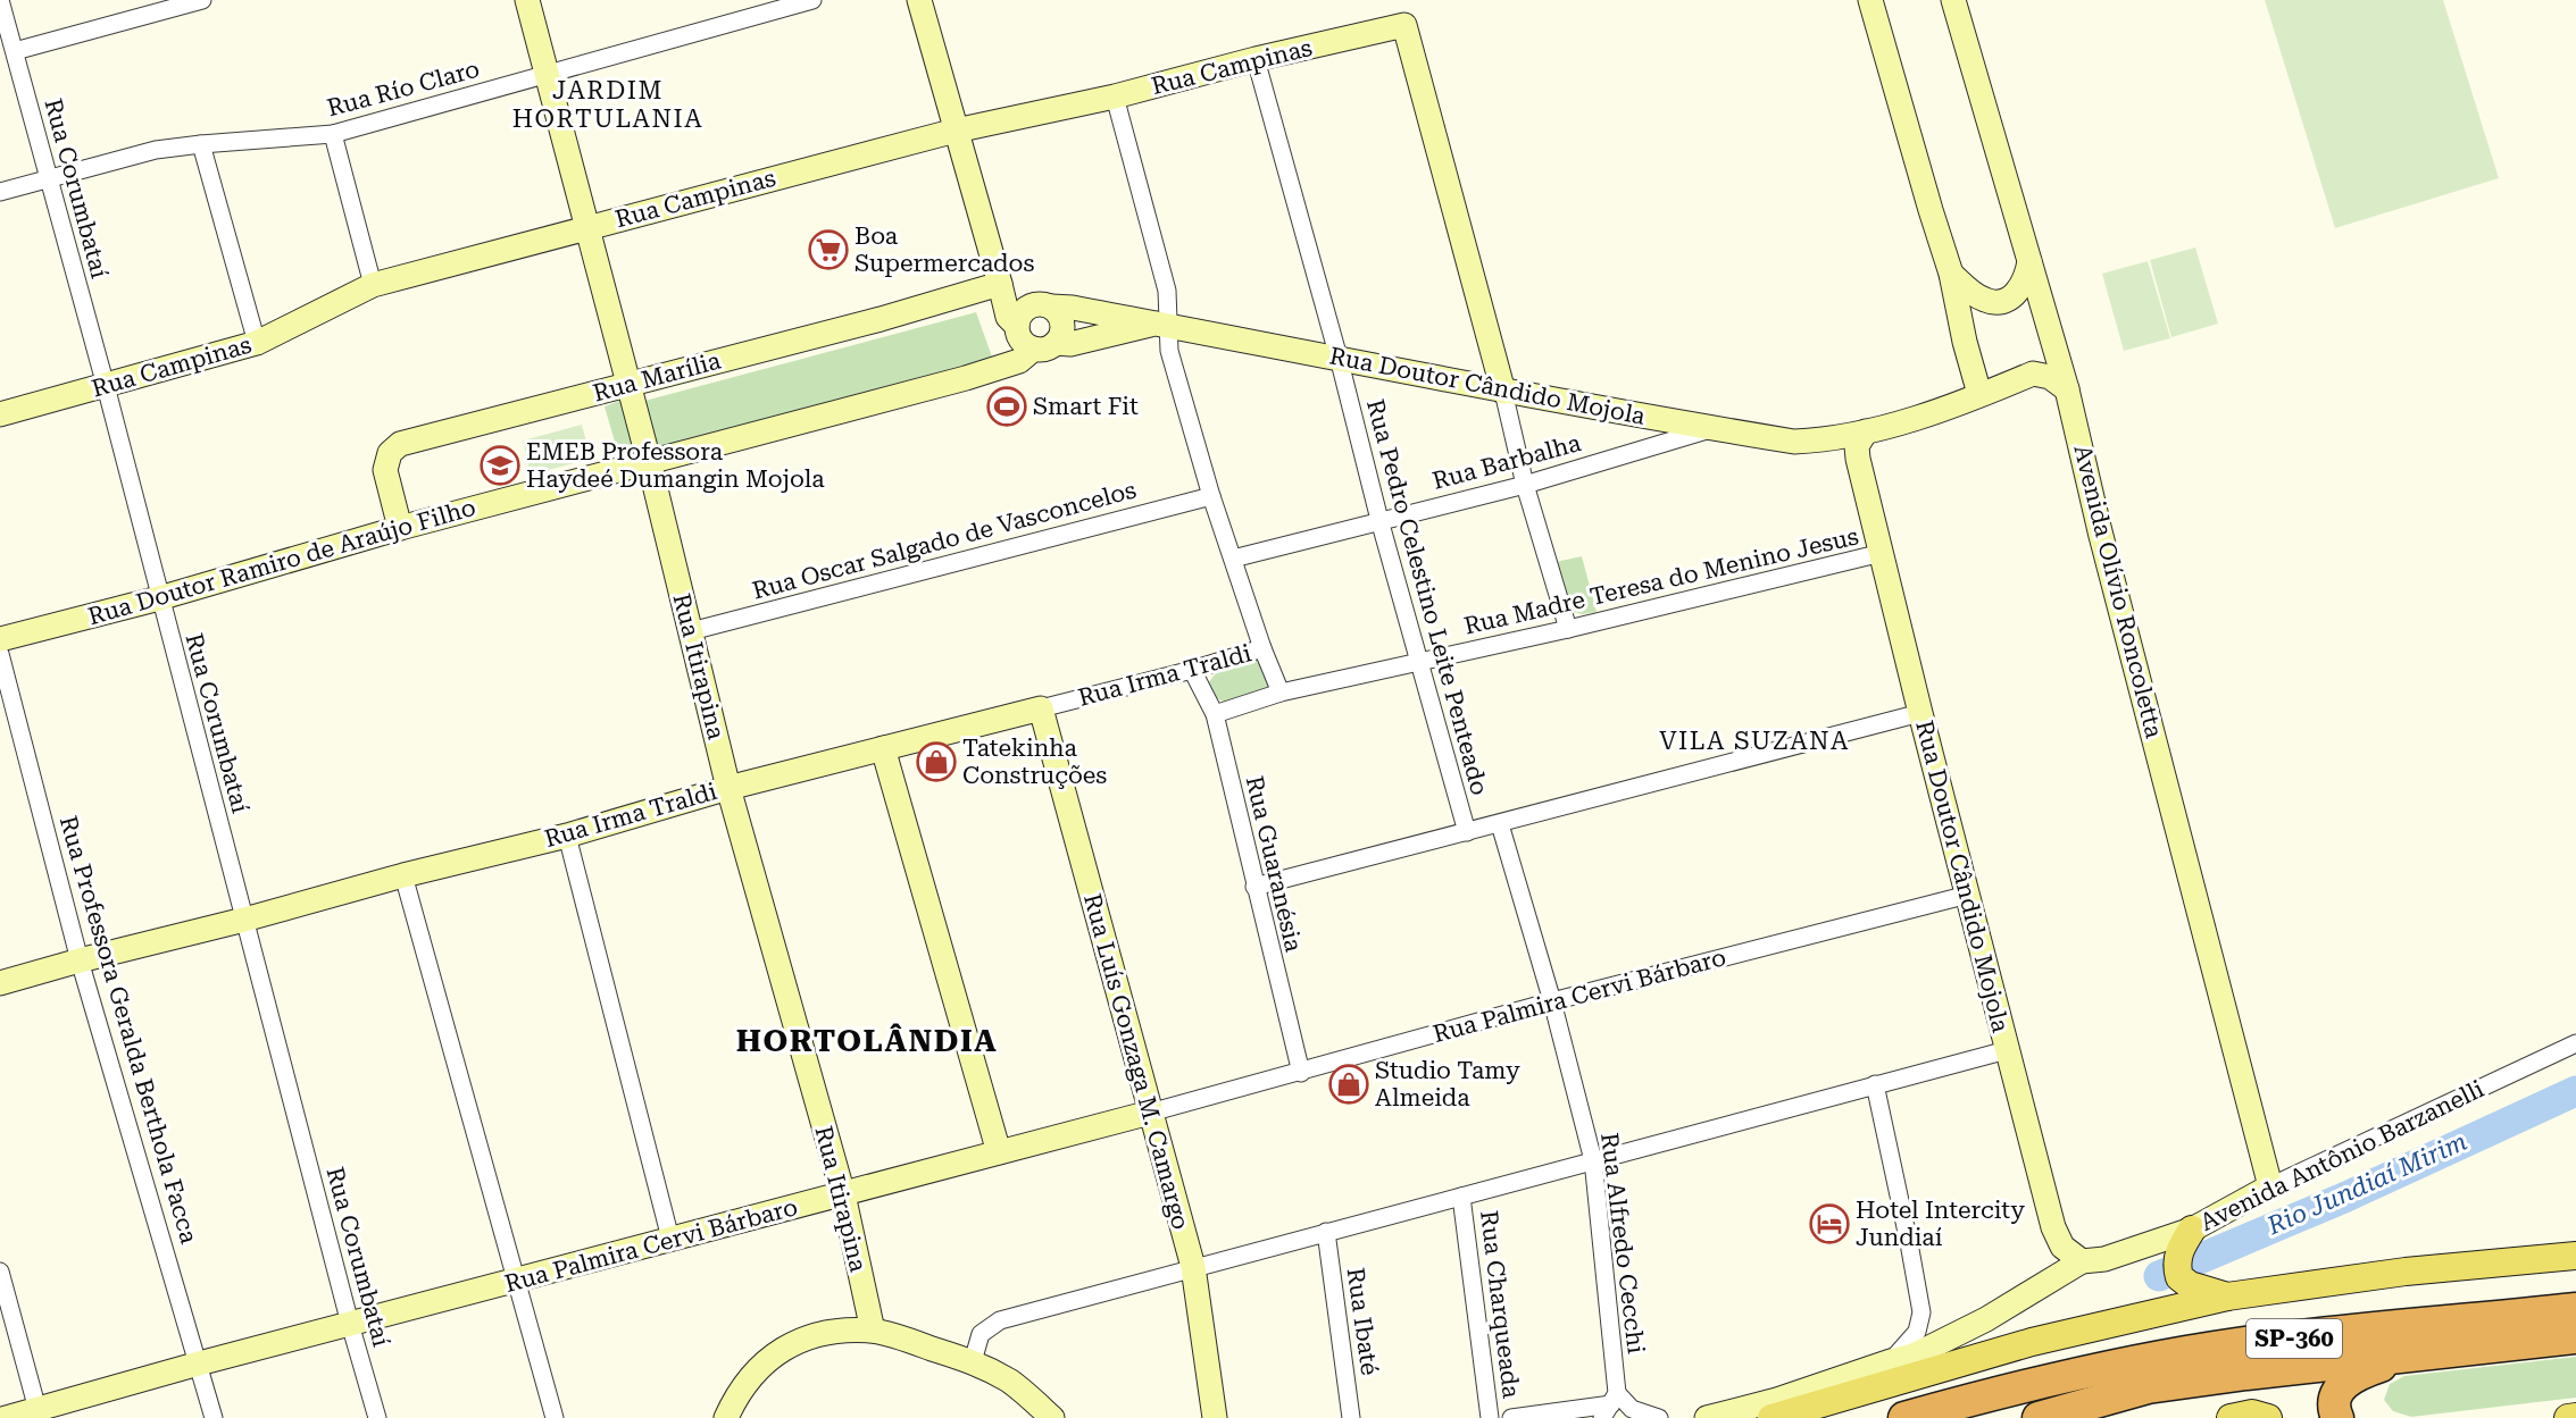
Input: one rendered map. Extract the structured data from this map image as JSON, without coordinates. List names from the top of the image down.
{
  "streets": {
    "highway": ["SP-360"],
    "street": [
      "Rua Campinas",
      "Rua Río Claro",
      "Rua Corumbataí",
      "Rua Marília",
      "Rua Doutor Cândido Mojola",
      "Rua Barbalha",
      "Rua Oscar Salgado de Vasconcelos",
      "Rua Doutor Ramiro de Araújo Filho",
      "Rua Madre Teresa do Menino Jesus",
      "Avenida Olívio Roncoletta",
      "Rua Pedro Celestino Leite Penteado",
      "Rua Itirapina",
      "Rua Irma Traldi",
      "Rua Guaranésia",
      "Rua Palmira Cervi Bárbaro",
      "Rua Professora Geralda Berthola Facca",
      "Rua Luís Gonzaga M. Camargo",
      "Avenida Antônio Barzanelli",
      "Rua Alfredo Cecchi",
      "Rua Charqueada",
      "Rua Ibaté"
    ]
  },
  "crossings": [
    ["Rua Campinas", "Rua Corumbataí"],
    ["Rua Campinas", "Rua Doutor Cândido Mojola"],
    ["Rua Campinas", "Rua Pedro Celestino Leite Penteado"],
    ["Rua Campinas", "Rua Itirapina"],
    ["Rua Río Claro", "Rua Corumbataí"],
    ["Rua Río Claro", "Rua Itirapina"],
    ["Rua Corumbataí", "Rua Doutor Ramiro de Araújo Filho"],
    ["Rua Corumbataí", "Rua Irma Traldi"],
    ["Rua Corumbataí", "Rua Palmira Cervi Bárbaro"],
    ["Rua Marília", "Rua Doutor Cândido Mojola"],
    ["Rua Marília", "Rua Doutor Ramiro de Araújo Filho"],
    ["Rua Marília", "Rua Itirapina"],
    ["Rua Doutor Cândido Mojola", "Rua Barbalha"],
    ["Rua Doutor Cândido Mojola", "Rua Doutor Ramiro de Araújo Filho"],
    ["Rua Doutor Cândido Mojola", "Rua Madre Teresa do Menino Jesus"],
    ["Rua Doutor Cândido Mojola", "Avenida Olívio Roncoletta"],
    ["Rua Doutor Cândido Mojola", "Rua Pedro Celestino Leite Penteado"],
    ["Rua Doutor Cândido Mojola", "Rua Palmira Cervi Bárbaro"],
    ["Rua Doutor Cândido Mojola", "Avenida Antônio Barzanelli"],
    ["Rua Barbalha", "Rua Pedro Celestino Leite Penteado"],
    ["Rua Oscar Salgado de Vasconcelos", "Rua Itirapina"],
    ["Rua Doutor Ramiro de Araújo Filho", "Rua Itirapina"],
    ["Rua Madre Teresa do Menino Jesus", "Rua Pedro Celestino Leite Penteado"],
    ["Rua Madre Teresa do Menino Jesus", "Rua Guaranésia"],
    ["Avenida Olívio Roncoletta", "Avenida Antônio Barzanelli"],
    ["Rua Itirapina", "Rua Irma Traldi"],
    ["Rua Itirapina", "Rua Palmira Cervi Bárbaro"],
    ["Rua Irma Traldi", "Rua Guaranésia"],
    ["Rua Irma Traldi", "Rua Professora Geralda Berthola Facca"],
    ["Rua Irma Traldi", "Rua Luís Gonzaga M. Camargo"],
    ["Rua Guaranésia", "Rua Palmira Cervi Bárbaro"],
    ["Rua Palmira Cervi Bárbaro", "Rua Professora Geralda Berthola Facca"],
    ["Rua Palmira Cervi Bárbaro", "Rua Luís Gonzaga M. Camargo"],
    ["Rua Palmira Cervi Bárbaro", "Rua Alfredo Cecchi"]
  ],
  "districts": ["JARDIM HORTULANIA", "VILA SUZANA", "HORTOLÂNDIA"],
  "water": ["Rio Jundiaí Mirim"],
  "places": {
    "supermarket": ["Boa Supermercados"],
    "sports": ["Smart Fit"],
    "school or university": ["EMEB Professora Haydeé Dumangin Mojola"],
    "shop": ["Tatekinha Construções", "Studio Tamy Almeida"],
    "hotel": ["Hotel Intercity Jundiaí"]
  }
}
